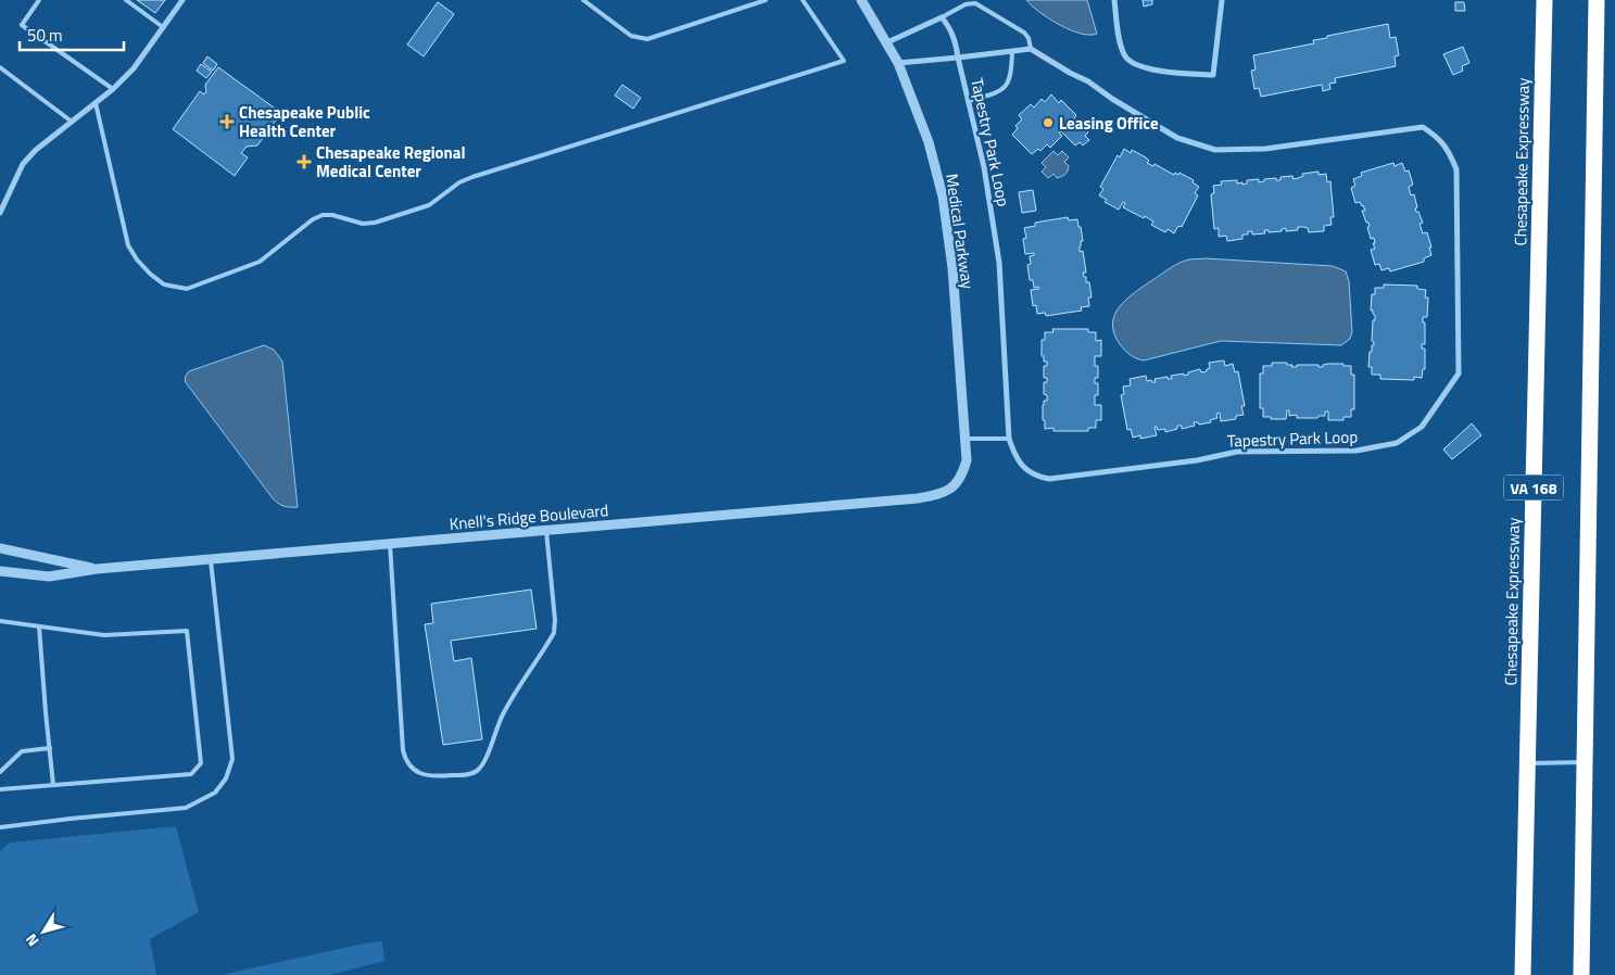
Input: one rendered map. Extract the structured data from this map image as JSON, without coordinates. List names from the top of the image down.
{
  "streets": {
    "highway": ["Chesapeake Expressway", "VA 168"],
    "street": ["Tapestry Park Loop", "Medical Parkway", "Knell's Ridge Boulevard"]
  },
  "crossings": [
    ["Tapestry Park Loop", "Medical Parkway"],
    ["Medical Parkway", "Knell's Ridge Boulevard"]
  ],
  "places": {
    "health": ["Chesapeake Public Health Center", "Chesapeake Regional Medical Center"],
    "other": ["Leasing Office"]
  },
  "scale_bar": "50 m",
  "north": "bottom left"
}
